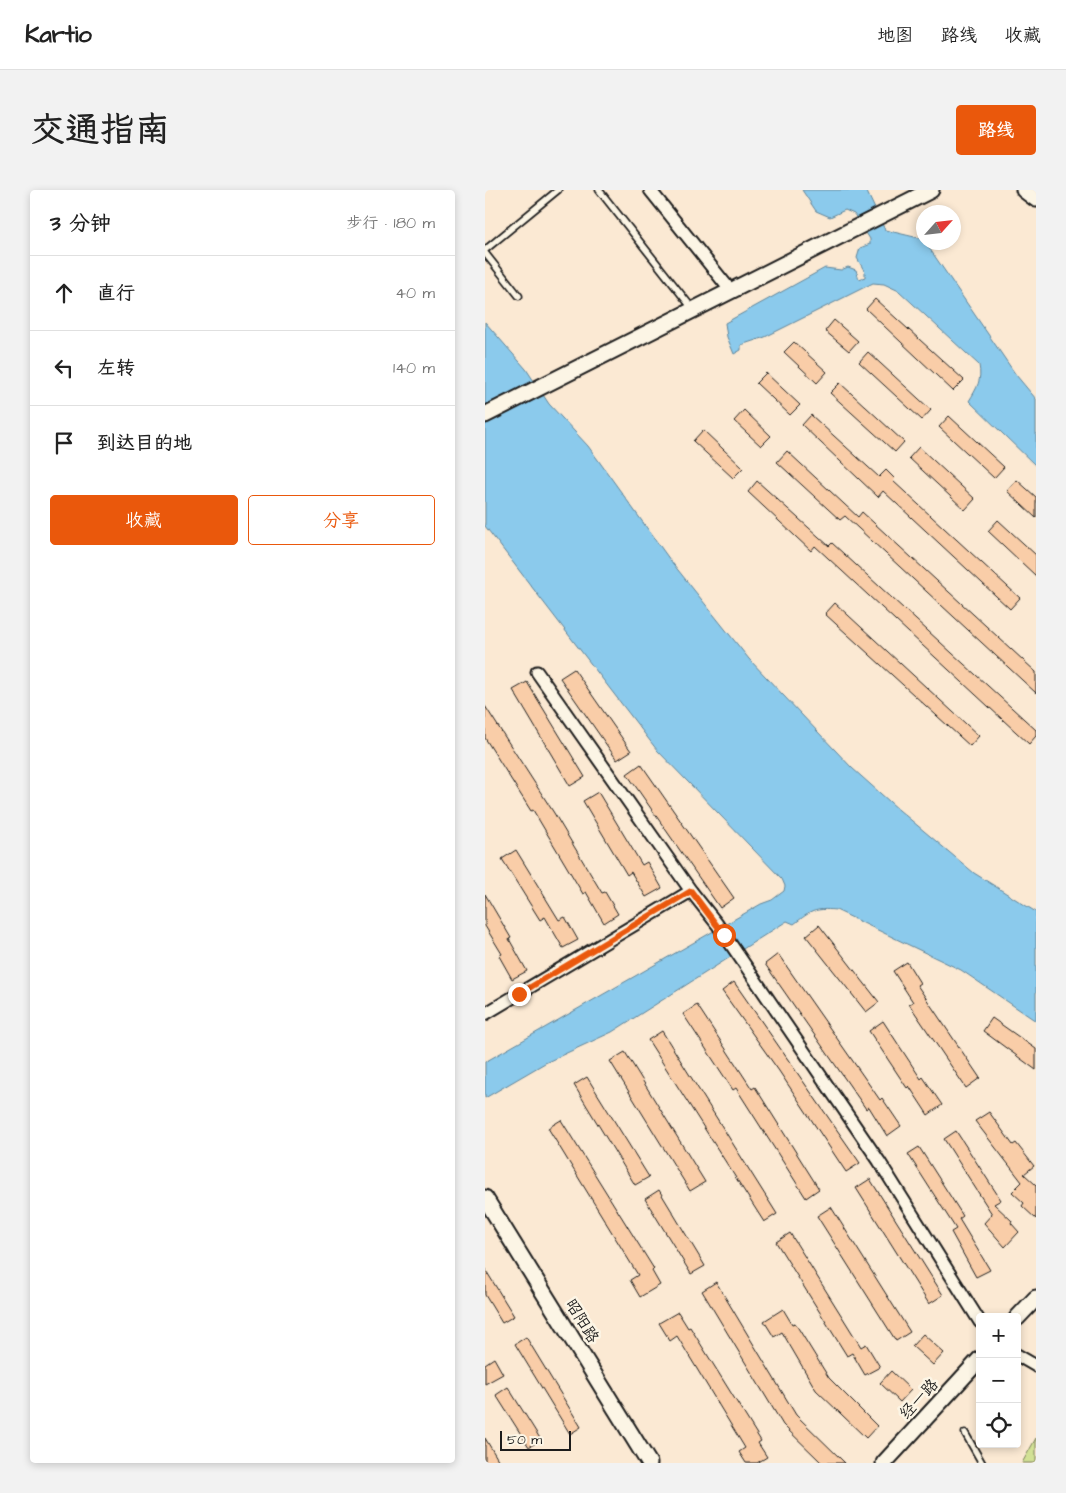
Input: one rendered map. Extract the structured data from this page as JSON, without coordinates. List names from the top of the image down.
{
  "streets": {
    "main road": ["昭阳路", "经一路"]
  },
  "scale_bar": "50 m",
  "north": "top right",
  "page": {
    "header": "Kartio",
    "nav": ["地图", "路线", "收藏"],
    "title": "交通指南",
    "buttons": [
      "路线",
      ["收藏", "分享"]
    ],
    "heading": ["3 分钟", "步行 · 180 m"],
    "list": [
      ["直行", "40 m"],
      ["左转", "140 m"],
      "到达目的地"
    ],
    "map_buttons": ["+", "−"],
    "scale": "50 m"
  }
}
